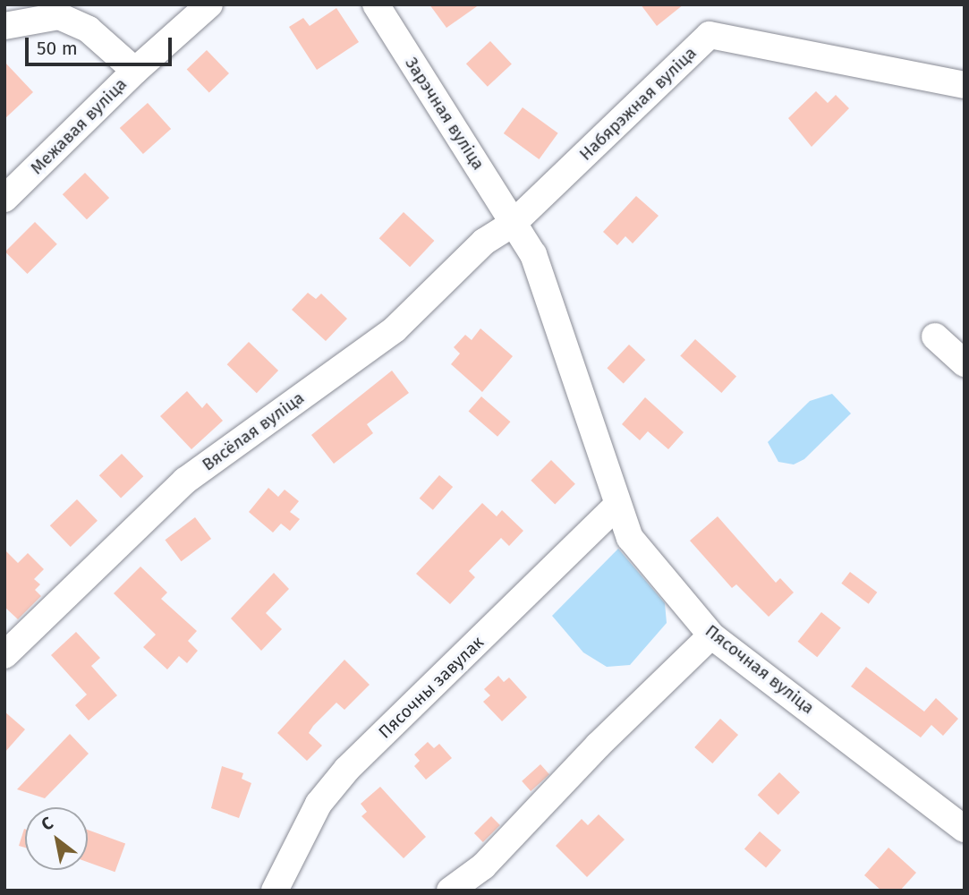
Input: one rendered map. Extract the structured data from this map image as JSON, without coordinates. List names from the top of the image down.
{
  "streets": {
    "street": [
      "Набярэжная вуліца",
      "Зарэчная вуліца",
      "Межавая вуліца",
      "Вясёлая вуліца",
      "Пясочная вуліца",
      "Пясочны завулак"
    ]
  },
  "crossings": [
    ["Набярэжная вуліца", "Зарэчная вуліца"],
    ["Набярэжная вуліца", "Вясёлая вуліца"],
    ["Набярэжная вуліца", "Пясочная вуліца"],
    ["Зарэчная вуліца", "Вясёлая вуліца"],
    ["Зарэчная вуліца", "Пясочная вуліца"],
    ["Вясёлая вуліца", "Пясочная вуліца"],
    ["Пясочная вуліца", "Пясочны завулак"]
  ],
  "scale_bar": "50 m",
  "north": "top left"
}
